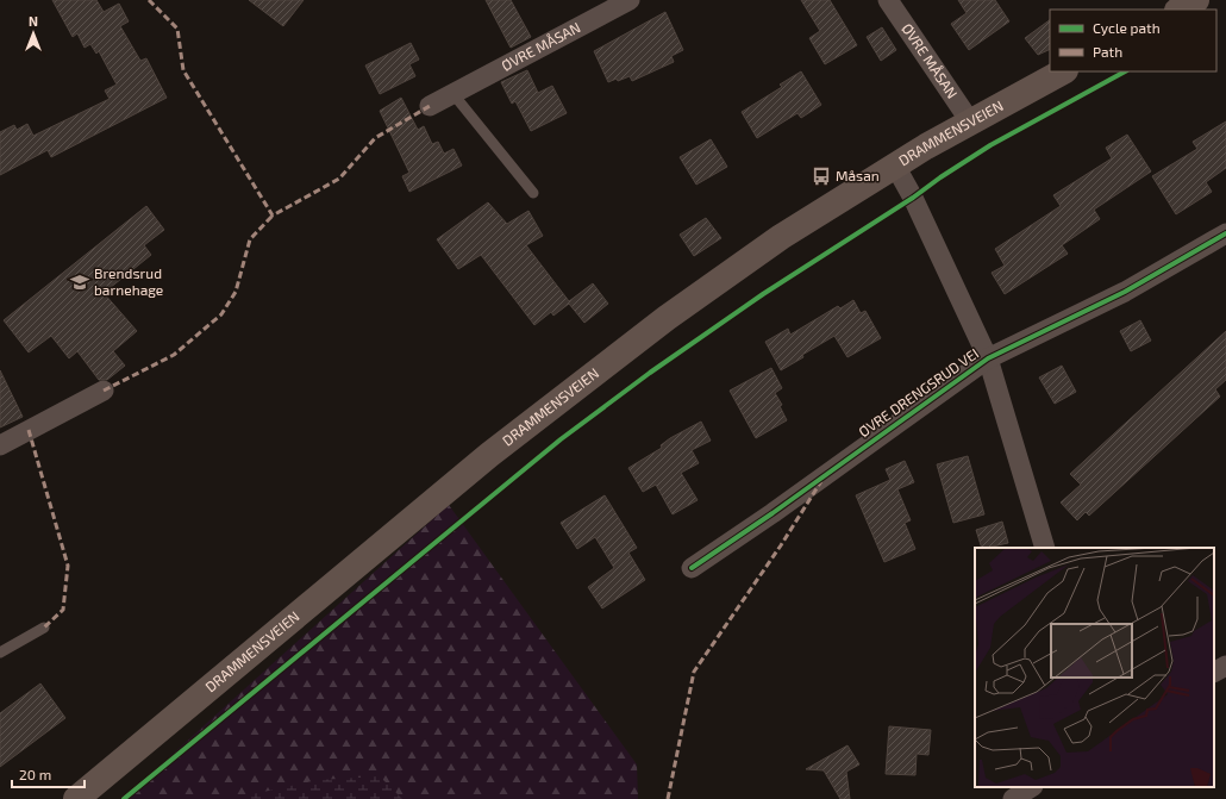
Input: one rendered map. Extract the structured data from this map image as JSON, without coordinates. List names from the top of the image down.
{
  "streets": {
    "main road": ["DRAMMENSVEIEN"],
    "street": ["ØVRE MÅSAN", "ØVRE DRENGSRUD VEI"]
  },
  "crossings": [
    ["ØVRE MÅSAN", "DRAMMENSVEIEN"],
    ["DRAMMENSVEIEN", "ØVRE DRENGSRUD VEI"]
  ],
  "places": {
    "bus stop": ["Måsan"],
    "school or university": ["Brendsrud barnehage"]
  },
  "legend": ["Cycle path", "Path"],
  "scale_bar": "20 m",
  "north": "top"
}
